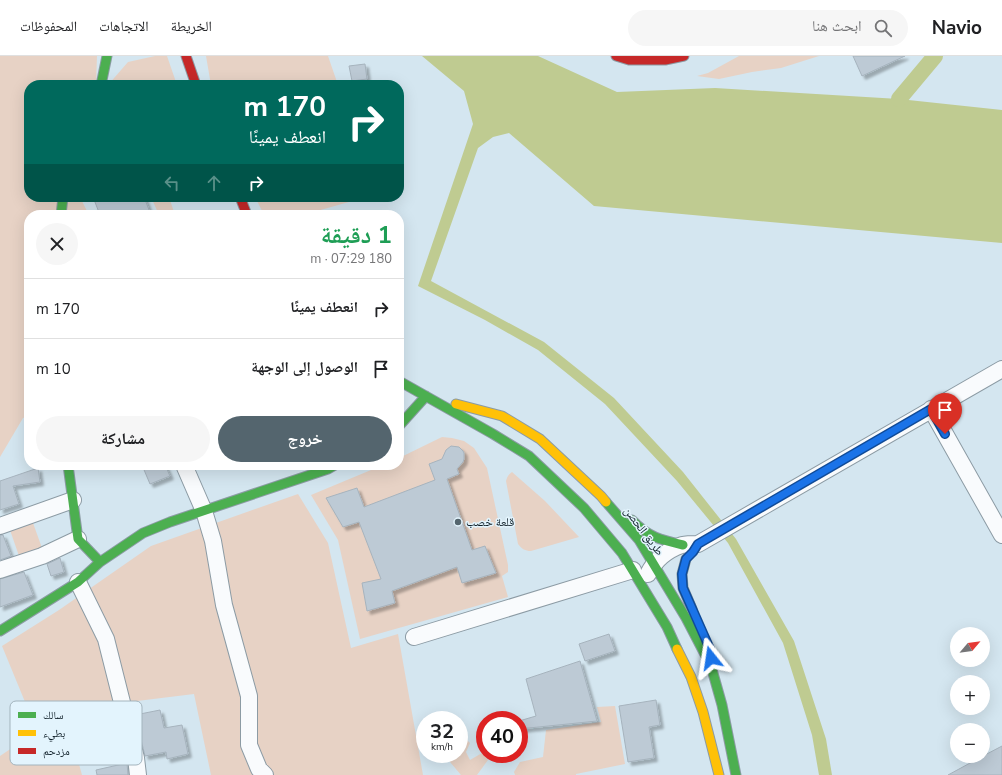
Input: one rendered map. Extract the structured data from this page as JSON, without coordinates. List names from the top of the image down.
{
  "streets": {
    "main road": ["طريق الحصن"]
  },
  "places": ["قلعة خصب"],
  "legend": ["سالك", "بطيء", "مزدحم"],
  "north": "top right",
  "page": {
    "header": "Navio",
    "search": "ابحث هنا",
    "nav": ["الخريطة", "الاتجاهات", "المحفوظات"],
    "turn": ["170 m", "انعطف يمينًا"],
    "heading": ["1 دقيقة", "180 m · 07:29"],
    "list": [
      {
        "name": "انعطف يمينًا",
        "value": "170 m"
      },
      {
        "name": "الوصول إلى الوجهة",
        "value": "10 m"
      }
    ],
    "buttons": ["خروج", "مشاركة"],
    "map_buttons": ["+", "−"],
    "speed": "32 km/h",
    "limit": "40"
  }
}
